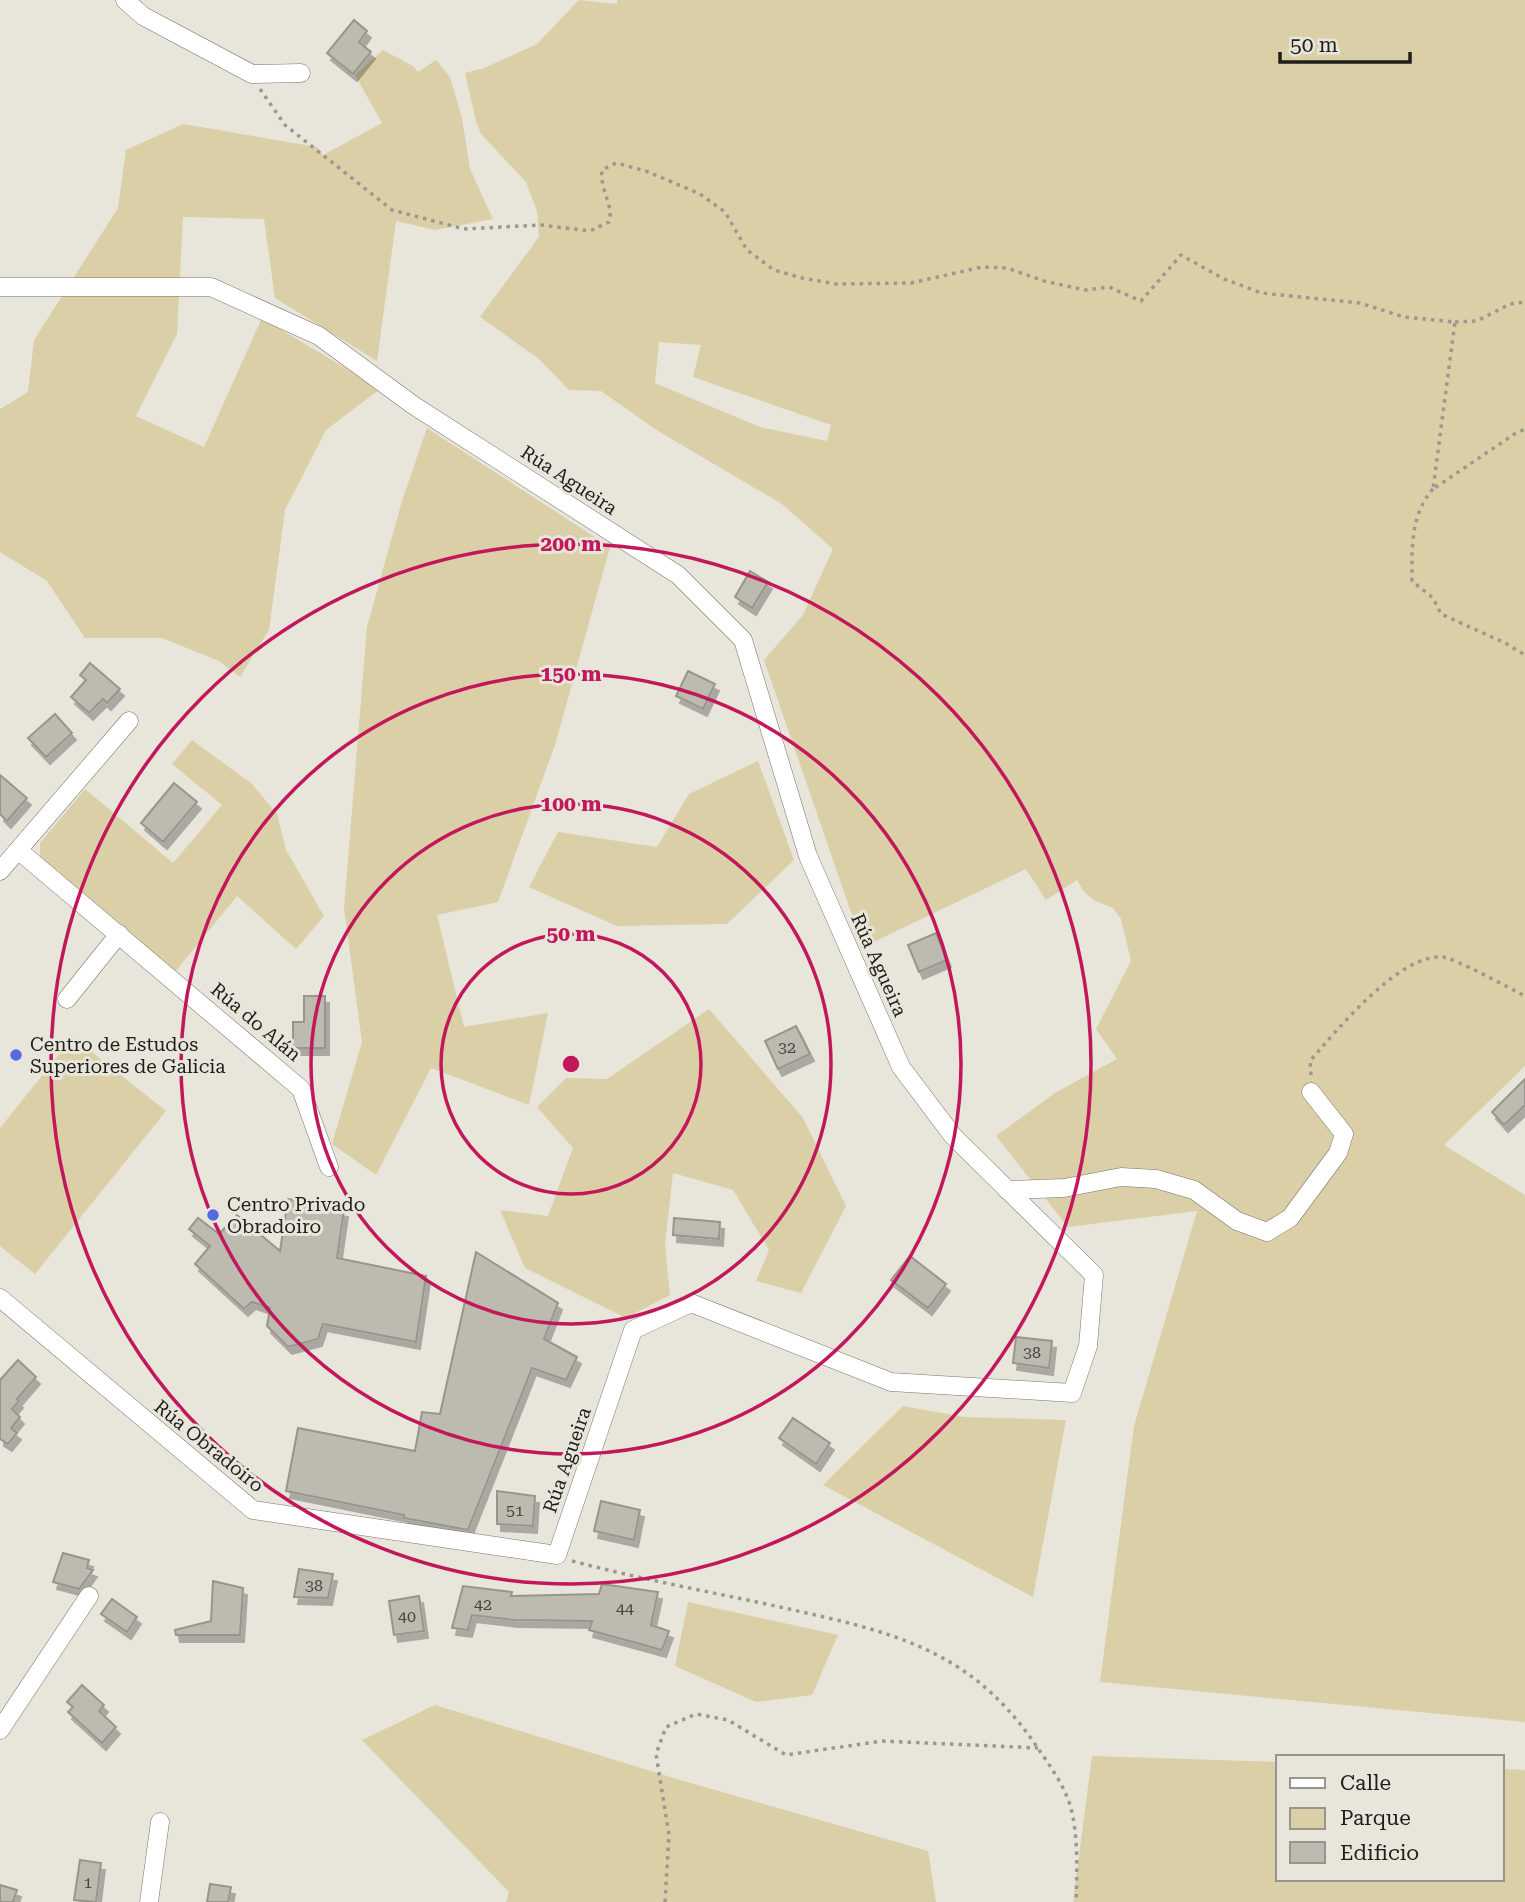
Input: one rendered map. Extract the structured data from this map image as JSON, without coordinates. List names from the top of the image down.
{
  "streets": {
    "street": ["Rúa Agueira", "Rúa do Alán", "Rúa Obradoiro"]
  },
  "crossings": [
    ["Rúa Agueira", "Rúa Obradoiro"]
  ],
  "places": ["Centro de Estudos Superiores de Galicia", "Centro Privado Obradoiro"],
  "house_numbers": [
    "32",
    "38",
    "51",
    "38",
    "42",
    "44",
    "40",
    "1"
  ],
  "legend": ["Calle", "Parque", "Edificio"],
  "scale_bar": "50 m",
  "rings": [
    "200 m",
    "150 m",
    "100 m",
    "50 m"
  ]
}
